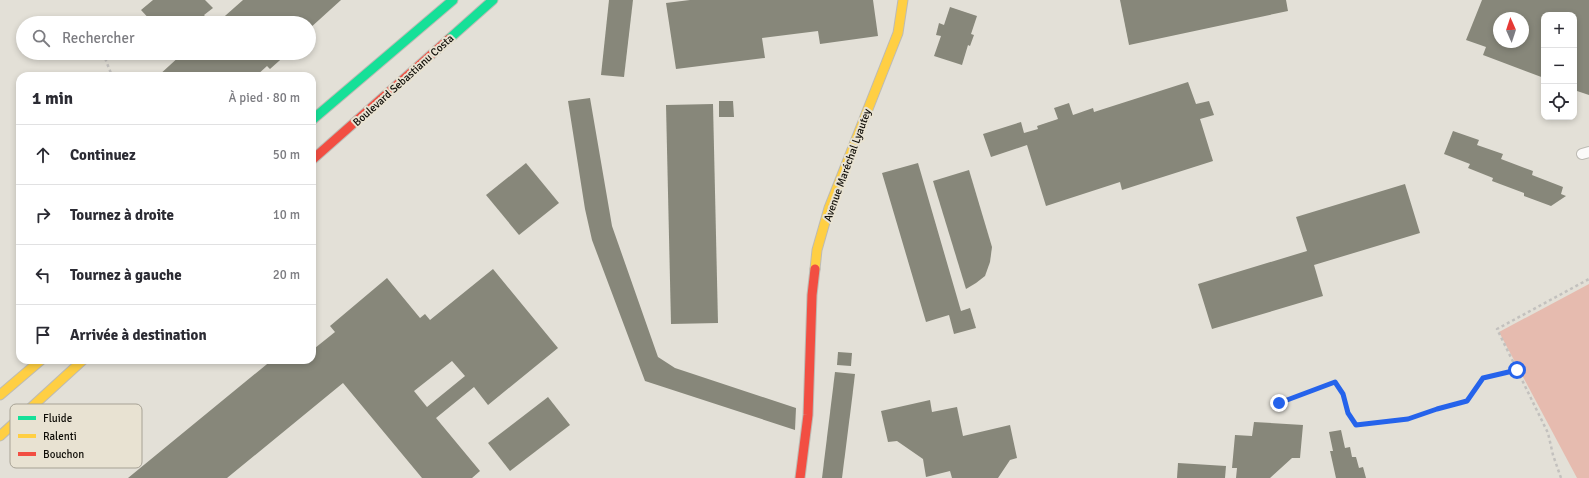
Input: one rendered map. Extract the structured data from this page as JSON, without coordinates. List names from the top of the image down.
{
  "streets": {
    "main road": ["Boulevard Sebastianu Costa", "Avenue Maréchal Lyautey"]
  },
  "legend": ["Fluide", "Ralenti", "Bouchon"],
  "north": "top",
  "page": {
    "map_buttons": ["+", "−"],
    "search": "Rechercher",
    "heading": ["1 min", "À pied · 80 m"],
    "list": [
      ["Continuez", "50 m"],
      ["Tournez à droite", "10 m"],
      ["Tournez à gauche", "20 m"],
      "Arrivée à destination"
    ]
  }
}
